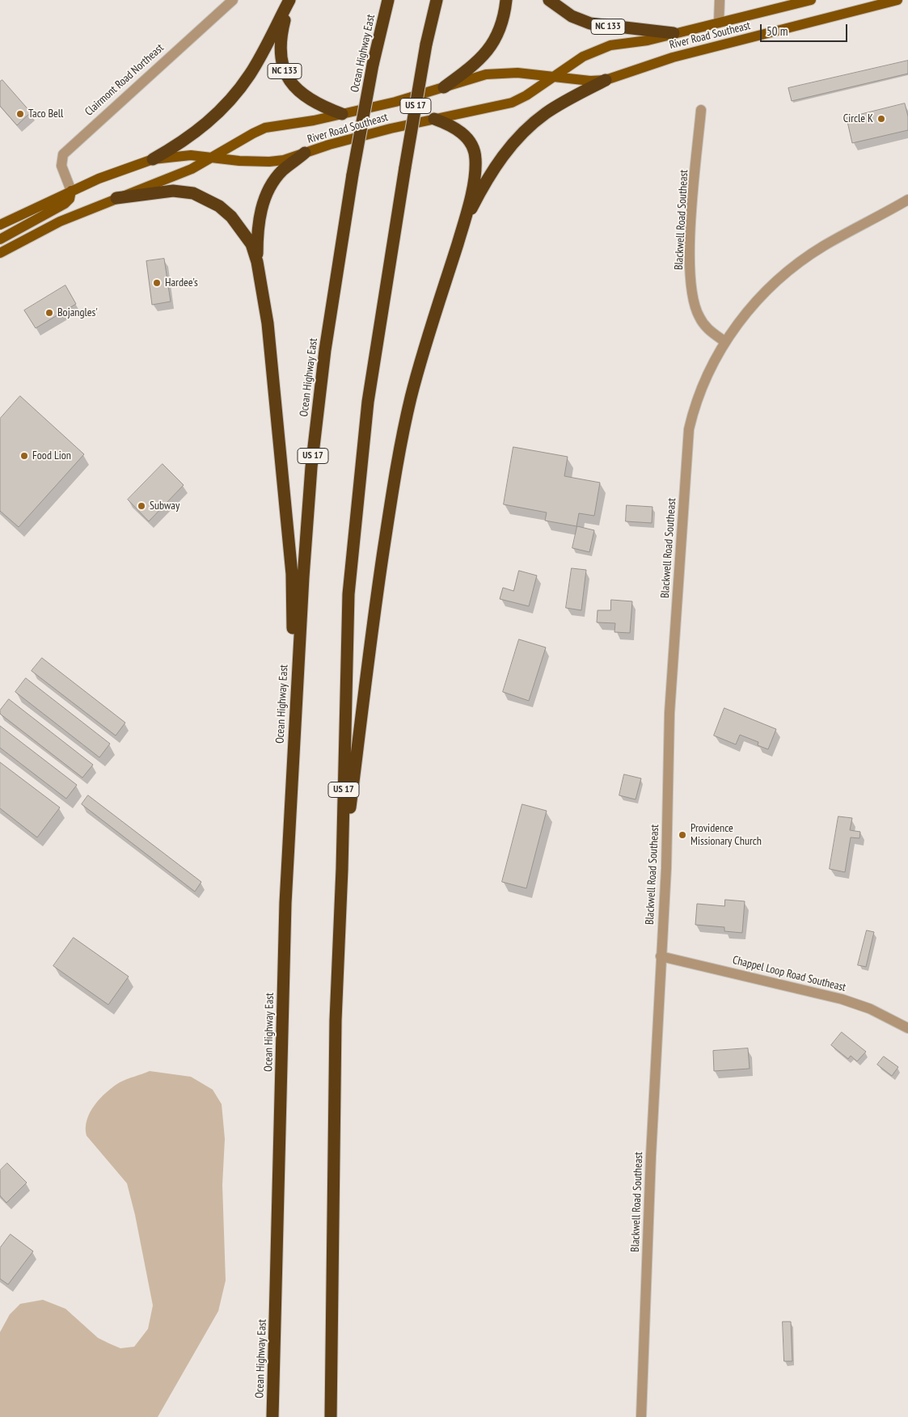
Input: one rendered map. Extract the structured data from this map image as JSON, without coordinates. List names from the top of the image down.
{
  "streets": {
    "highway": ["NC 133", "Ocean Highway East", "US 17"],
    "main road": ["River Road Southeast"],
    "street": ["Clairmont Road Northeast", "Blackwell Road Southeast", "Chappel Loop Road Southeast"]
  },
  "crossings": [
    ["NC 133", "River Road Southeast"],
    ["River Road Southeast", "Clairmont Road Northeast"],
    ["Blackwell Road Southeast", "Chappel Loop Road Southeast"]
  ],
  "places": [
    "Taco Bell",
    "Circle K",
    "Hardee's",
    "Bojangles'",
    "Food Lion",
    "Subway",
    "Providence Missionary Church"
  ],
  "scale_bar": "50 m"
}
